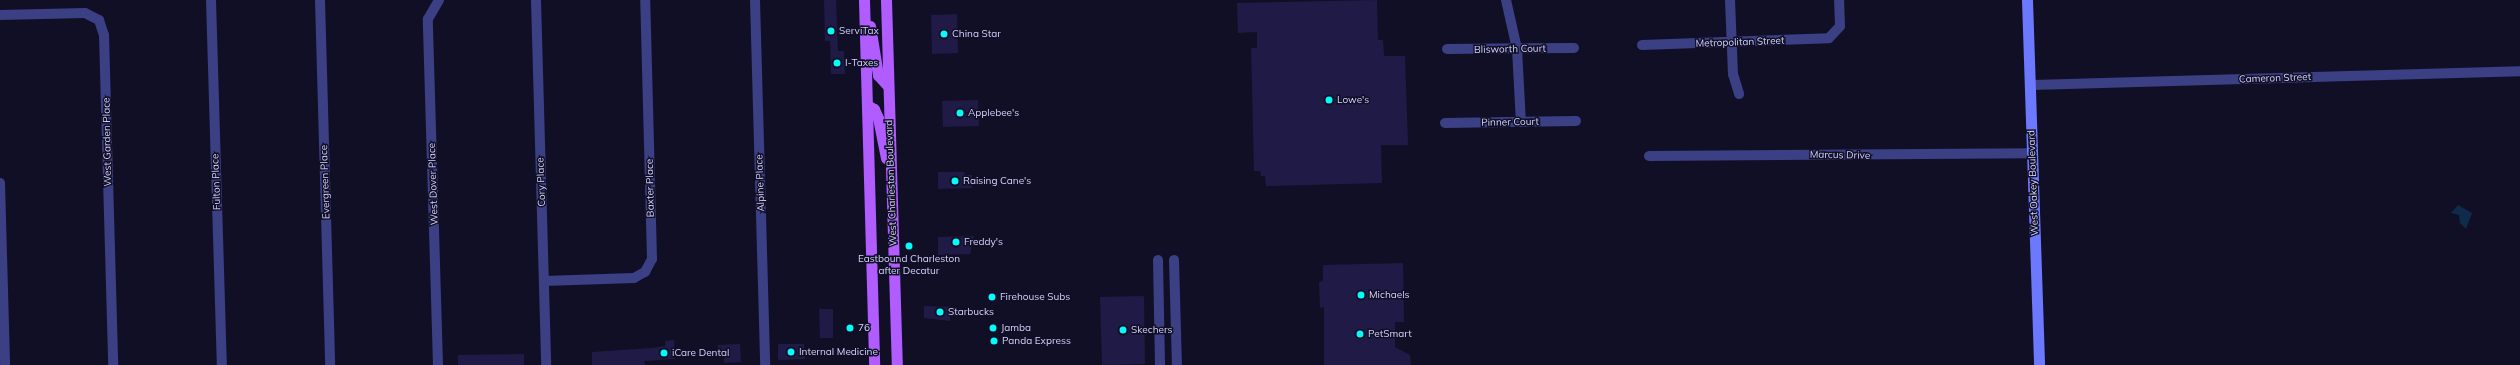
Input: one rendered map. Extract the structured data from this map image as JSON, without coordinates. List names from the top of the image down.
{
  "streets": {
    "main road": ["West Charleston Boulevard", "West Oakey Boulevard"],
    "street": [
      "Metropolitan Street",
      "Blisworth Court",
      "Cameron Street",
      "Pinner Court",
      "West Garden Place",
      "Marcus Drive",
      "Fulton Place",
      "Evergreen Place",
      "Cory Place",
      "Alpine Place",
      "West Dover Place",
      "Baxter Place"
    ]
  },
  "crossings": [
    ["Cameron Street", "West Oakey Boulevard"],
    ["Marcus Drive", "West Oakey Boulevard"],
    ["Cory Place", "Baxter Place"]
  ],
  "places": [
    "ServiTax",
    "China Star",
    "I-Taxes",
    "Lowe's",
    "Applebee's",
    "Raising Cane's",
    "Freddy's",
    "Eastbound Charleston after Decatur",
    "Michaels",
    "Firehouse Subs",
    "Starbucks",
    "76",
    "Jamba",
    "Skechers",
    "PetSmart",
    "Panda Express",
    "Internal Medicine",
    "iCare Dental"
  ]
}
